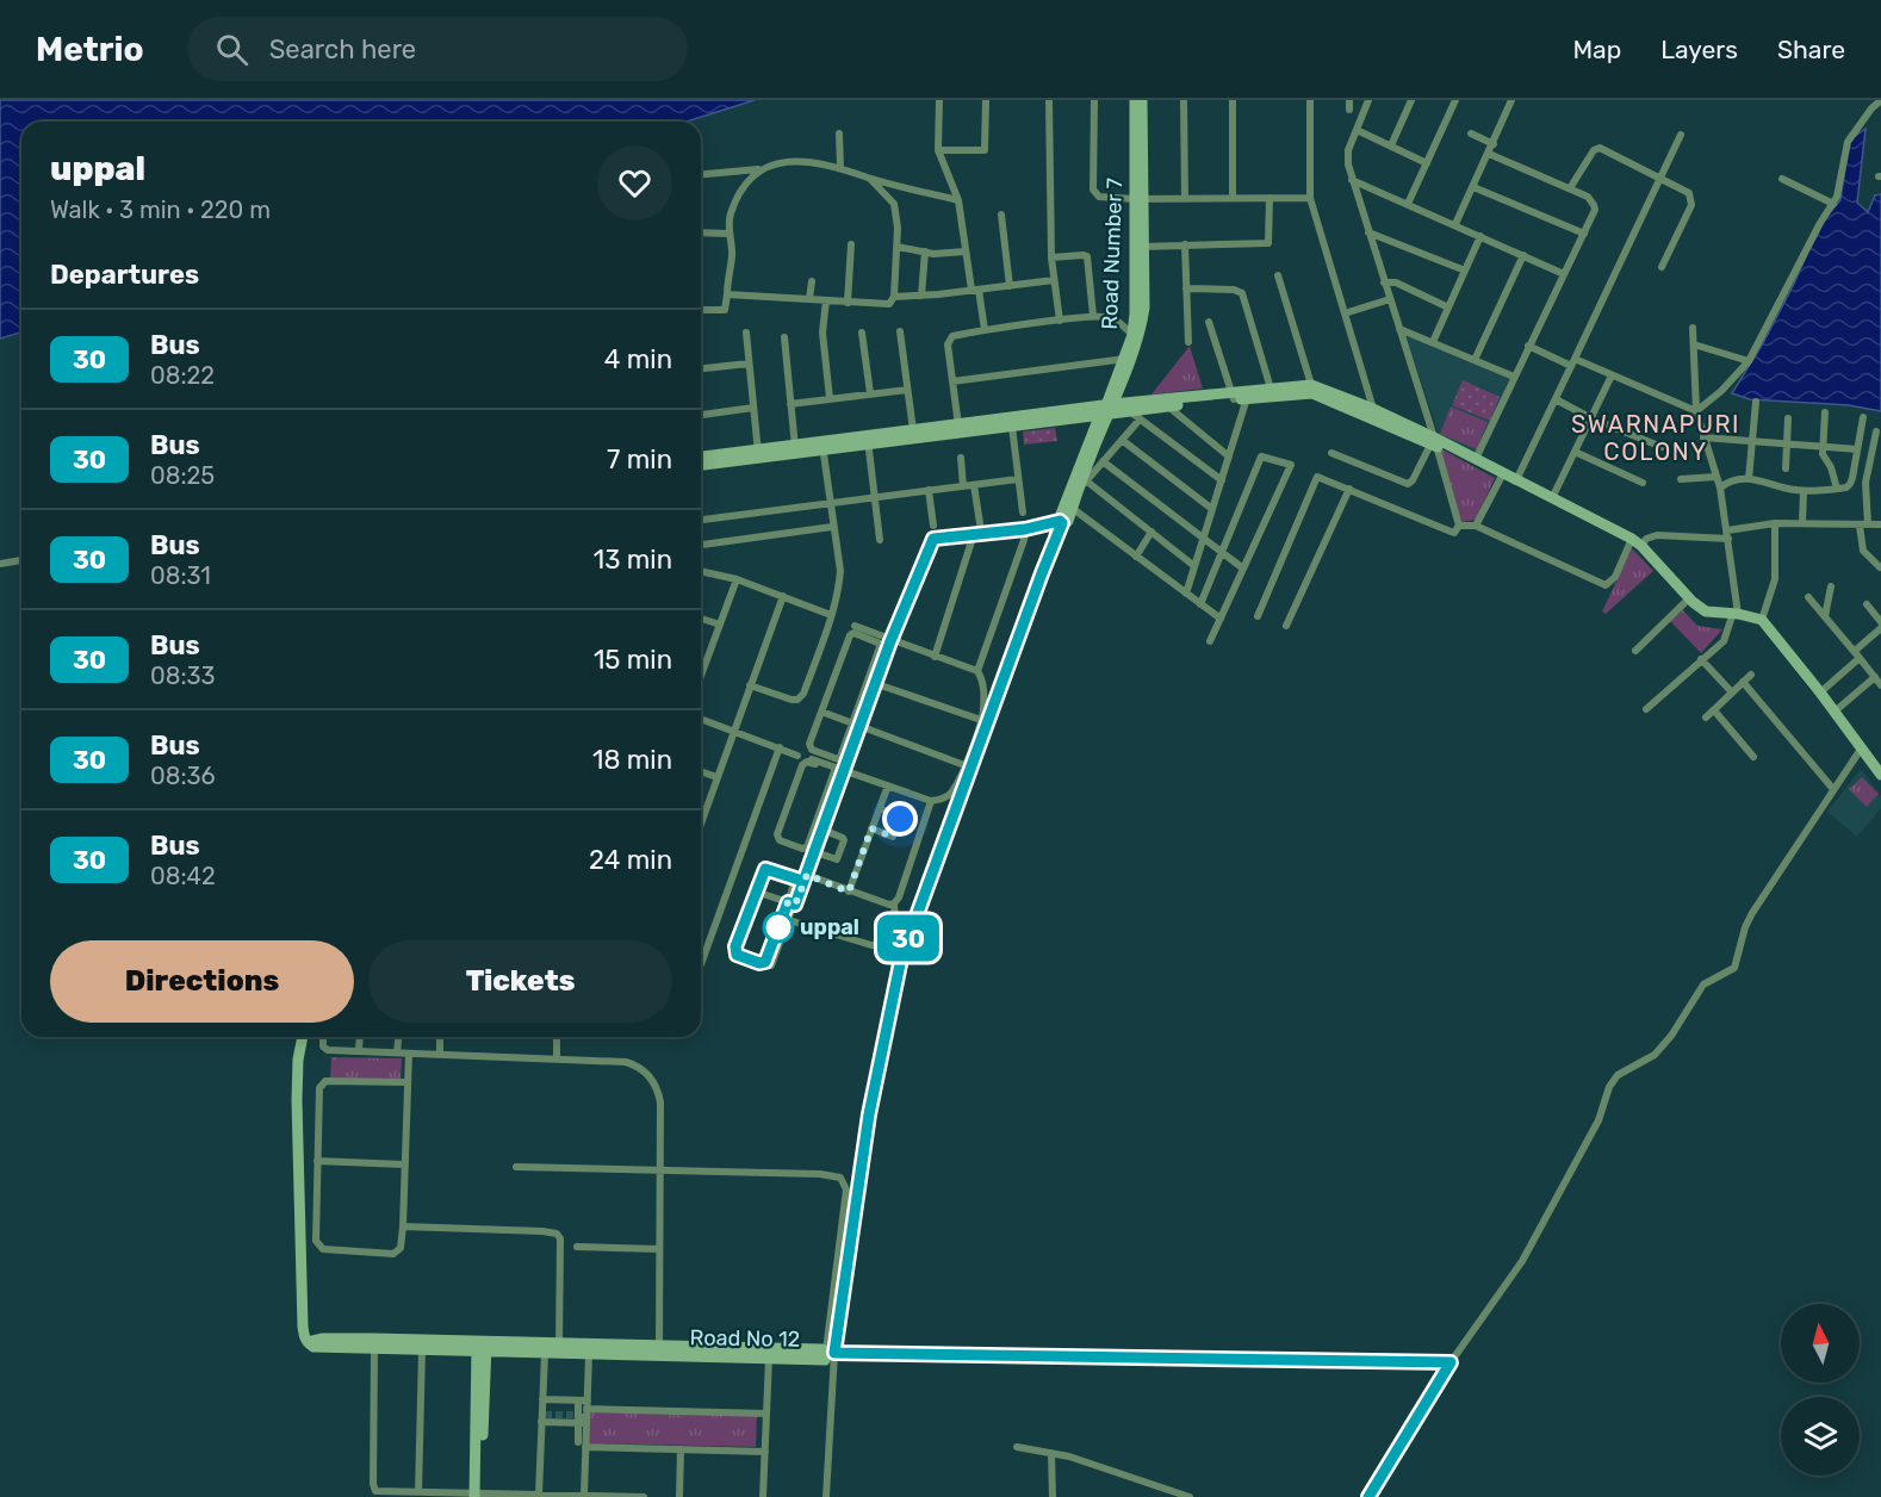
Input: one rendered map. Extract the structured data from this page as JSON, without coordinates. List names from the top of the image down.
{
  "streets": {
    "street": ["Road Number 7", "Road No 12"]
  },
  "districts": ["SWARNAPURI COLONY"],
  "places": ["uppal"],
  "lines": ["bus line 30"],
  "north": "top",
  "page": {
    "header": "Metrio",
    "search": "Search here",
    "nav": ["Map", "Layers", "Share"],
    "on_map": "30",
    "heading": [
      ["uppal", "Walk · 3 min · 220 m"],
      "Departures"
    ],
    "list": [
      {
        "mark": "30",
        "name": "Bus",
        "note": "08:22",
        "value": "4 min"
      },
      {
        "mark": "30",
        "name": "Bus",
        "note": "08:25",
        "value": "7 min"
      },
      {
        "mark": "30",
        "name": "Bus",
        "note": "08:31",
        "value": "13 min"
      },
      {
        "mark": "30",
        "name": "Bus",
        "note": "08:33",
        "value": "15 min"
      },
      {
        "mark": "30",
        "name": "Bus",
        "note": "08:36",
        "value": "18 min"
      },
      {
        "mark": "30",
        "name": "Bus",
        "note": "08:42",
        "value": "24 min"
      }
    ],
    "buttons": ["Directions", "Tickets"]
  }
}
